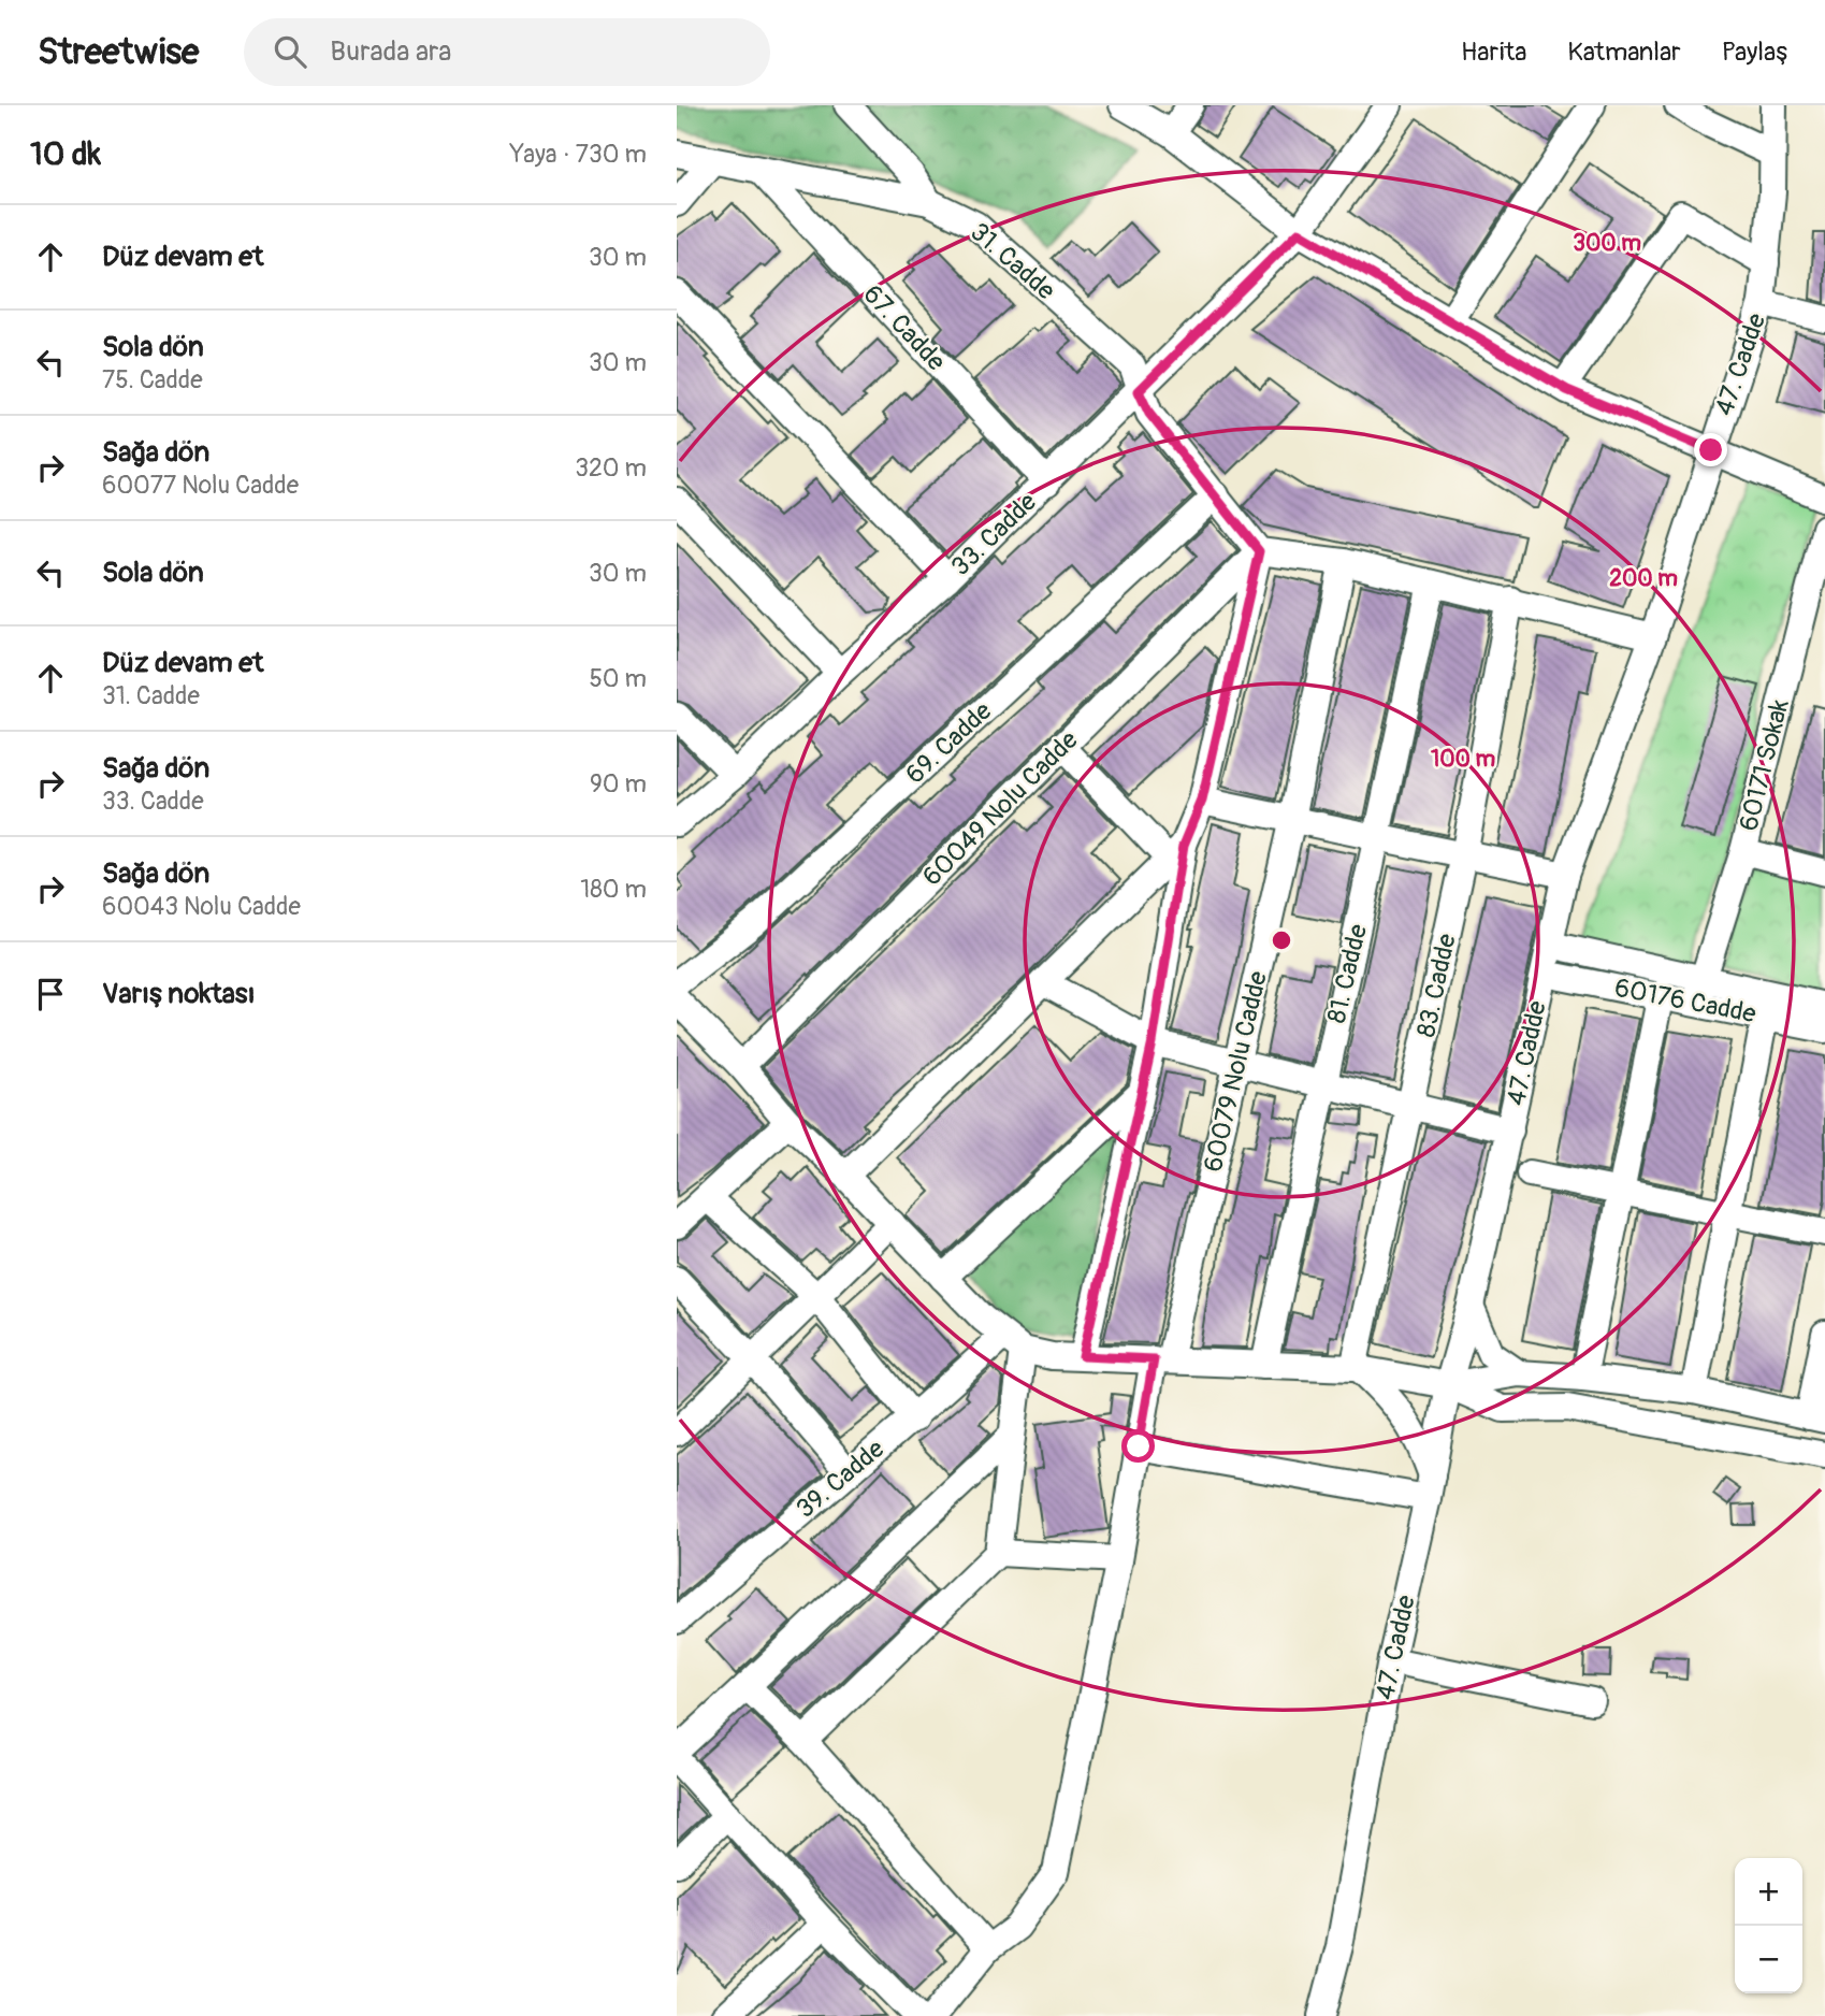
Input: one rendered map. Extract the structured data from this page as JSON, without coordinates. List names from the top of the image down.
{
  "streets": {
    "street": [
      "31. Cadde",
      "67. Cadde",
      "47. Cadde",
      "33. Cadde",
      "69. Cadde",
      "60171 Sokak",
      "60049 Nolu Cadde",
      "81. Cadde",
      "83. Cadde",
      "60176 Cadde",
      "60079 Nolu Cadde",
      "39. Cadde"
    ]
  },
  "crossings": [
    ["31. Cadde", "67. Cadde"],
    ["31. Cadde", "33. Cadde"],
    ["31. Cadde", "69. Cadde"],
    ["31. Cadde", "60049 Nolu Cadde"],
    ["67. Cadde", "33. Cadde"],
    ["47. Cadde", "60176 Cadde"],
    ["60171 Sokak", "60176 Cadde"]
  ],
  "page": {
    "header": "Streetwise",
    "search": "Burada ara",
    "nav": ["Harita", "Katmanlar", "Paylaş"],
    "heading": ["10 dk", "Yaya · 730 m"],
    "list": [
      ["Düz devam et", "30 m"],
      ["Sola dön", "75. Cadde", "30 m"],
      ["Sağa dön", "60077 Nolu Cadde", "320 m"],
      ["Sola dön", "30 m"],
      ["Düz devam et", "31. Cadde", "50 m"],
      ["Sağa dön", "33. Cadde", "90 m"],
      ["Sağa dön", "60043 Nolu Cadde", "180 m"],
      "Varış noktası"
    ],
    "map_buttons": ["+", "−"]
  },
  "rings": ["300 m", "200 m", "100 m"]
}
